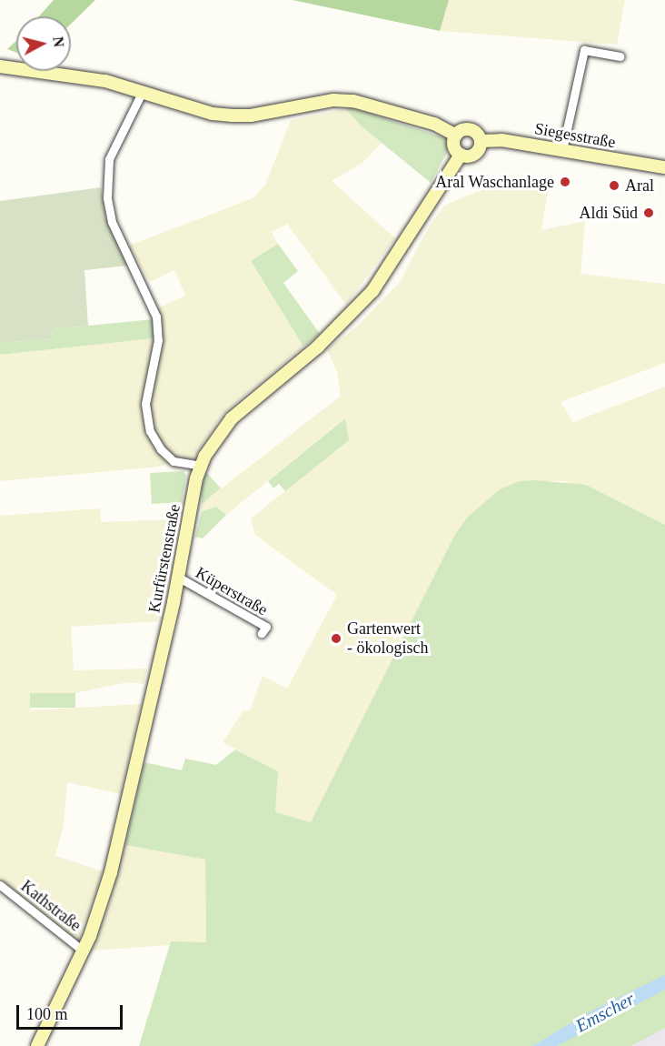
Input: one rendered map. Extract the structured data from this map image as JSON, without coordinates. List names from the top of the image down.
{
  "streets": {
    "main road": ["Siegesstraße", "Kurfürstenstraße"],
    "street": ["Küperstraße", "Kathstraße"]
  },
  "crossings": [
    ["Siegesstraße", "Kurfürstenstraße"],
    ["Kurfürstenstraße", "Küperstraße"],
    ["Kurfürstenstraße", "Kathstraße"]
  ],
  "water": ["Emscher"],
  "places": [
    "Aral Waschanlage",
    "Aral",
    "Aldi Süd",
    "Gartenwert - ökologisch"
  ],
  "scale_bar": "100 m",
  "north": "right"
}
